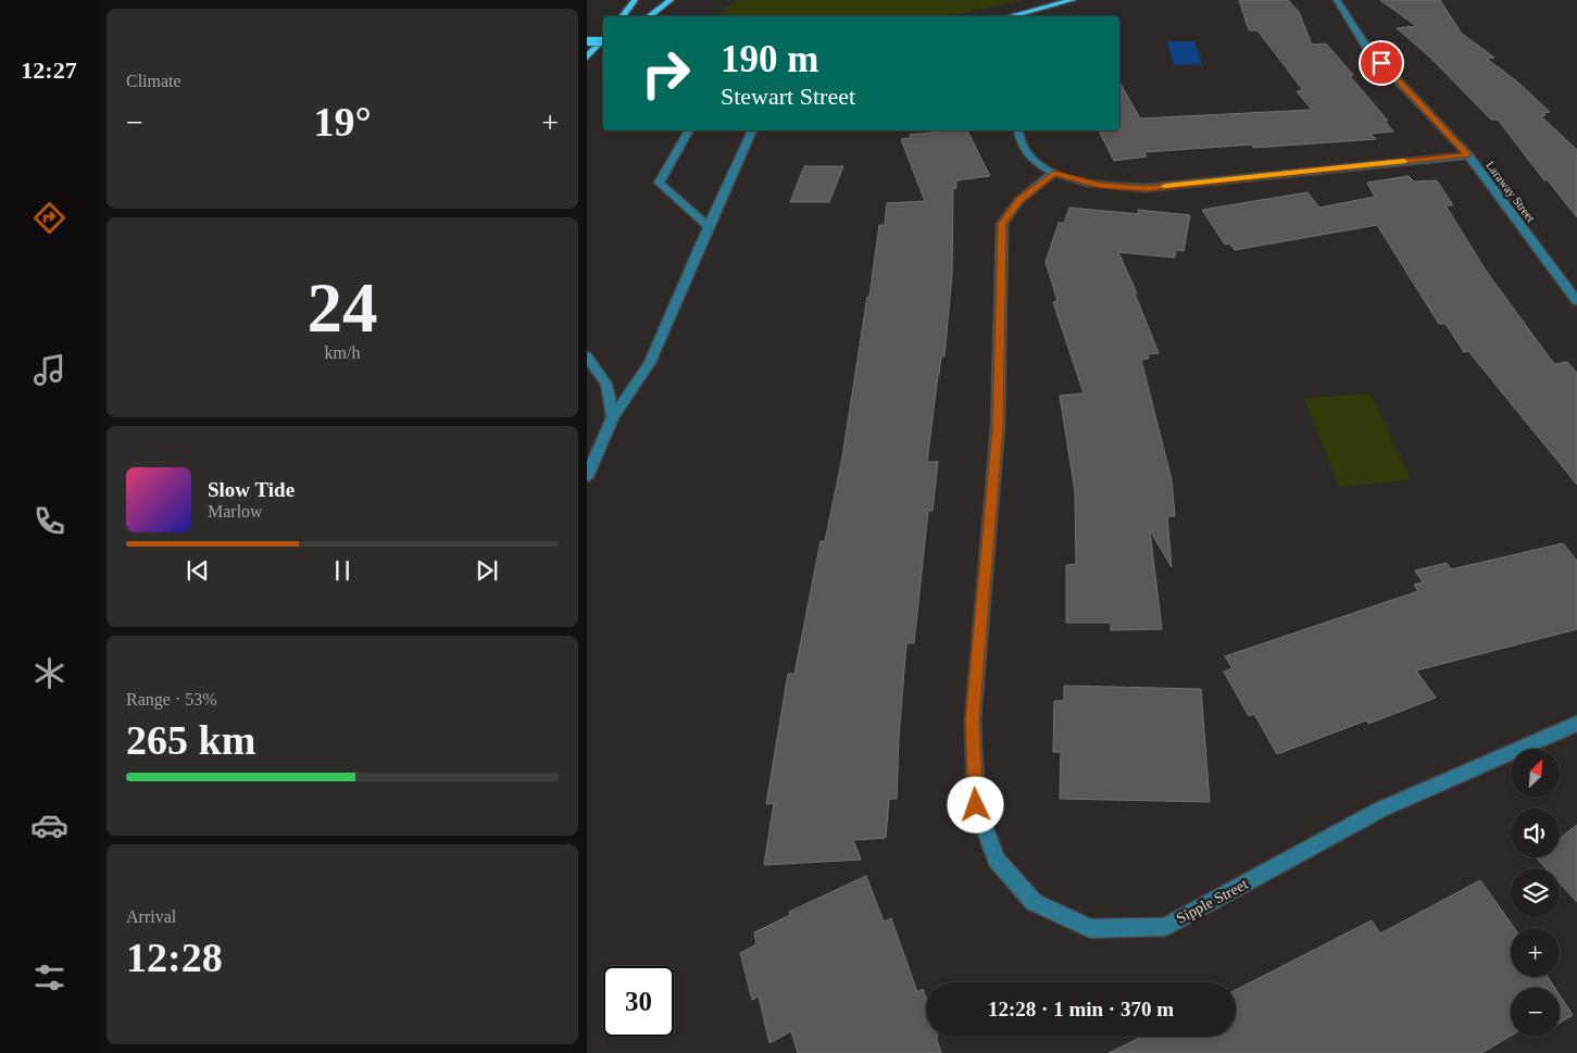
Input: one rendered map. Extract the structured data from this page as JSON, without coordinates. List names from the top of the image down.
{
  "streets": {
    "street": ["Laraway Street", "Sipple Street"]
  },
  "north": "top right",
  "page": {
    "tabs": "12:27",
    "tile": [
      "Climate",
      ["24", "km/h"],
      ["Range · 53%", "265 km"],
      ["Arrival", "12:28"]
    ],
    "turn": ["190 m", "Stewart Street"],
    "heat": ["−", "19°", "+"],
    "song": ["Slow Tide", "Marlow"],
    "map_buttons": ["+", "−"],
    "limit": "30",
    "trip": "12:28 · 1 min · 370 m"
  }
}
